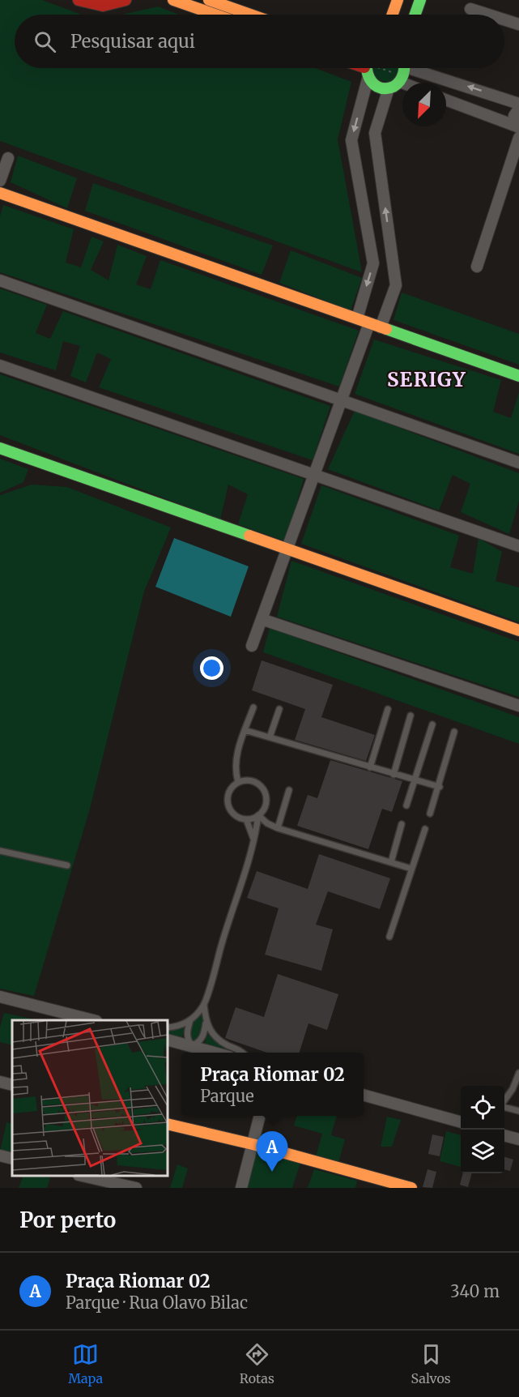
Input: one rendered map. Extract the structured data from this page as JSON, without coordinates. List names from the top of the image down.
{
  "districts": ["SERIGY"],
  "north": "bottom left",
  "page": {
    "search": "Pesquisar aqui",
    "popup": ["Praça Riomar 02", "Parque"],
    "pins": "A",
    "heading": "Por perto",
    "list": [
      {
        "mark": "A",
        "name": "Praça Riomar 02",
        "note": "Parque · Rua Olavo Bilac",
        "value": "340 m"
      }
    ],
    "nav": ["Mapa", "Rotas", "Salvos"]
  }
}
